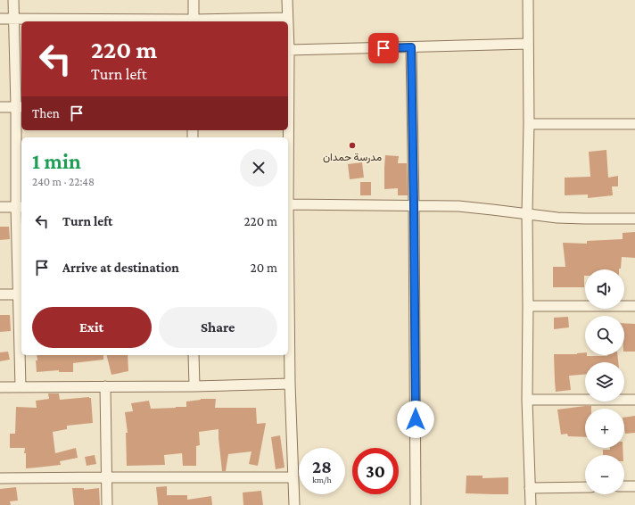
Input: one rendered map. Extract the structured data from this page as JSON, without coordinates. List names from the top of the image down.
{
  "places": ["مدرسة حمدان"],
  "page": {
    "turn": ["220 m", "Turn left"],
    "then": "Then",
    "heading": ["1 min", "240 m · 22:48"],
    "list": [
      {
        "name": "Turn left",
        "value": "220 m"
      },
      {
        "name": "Arrive at destination",
        "value": "20 m"
      }
    ],
    "map_buttons": ["+", "−"],
    "buttons": ["Exit", "Share"],
    "speed": "28 km/h",
    "limit": "30"
  }
}
